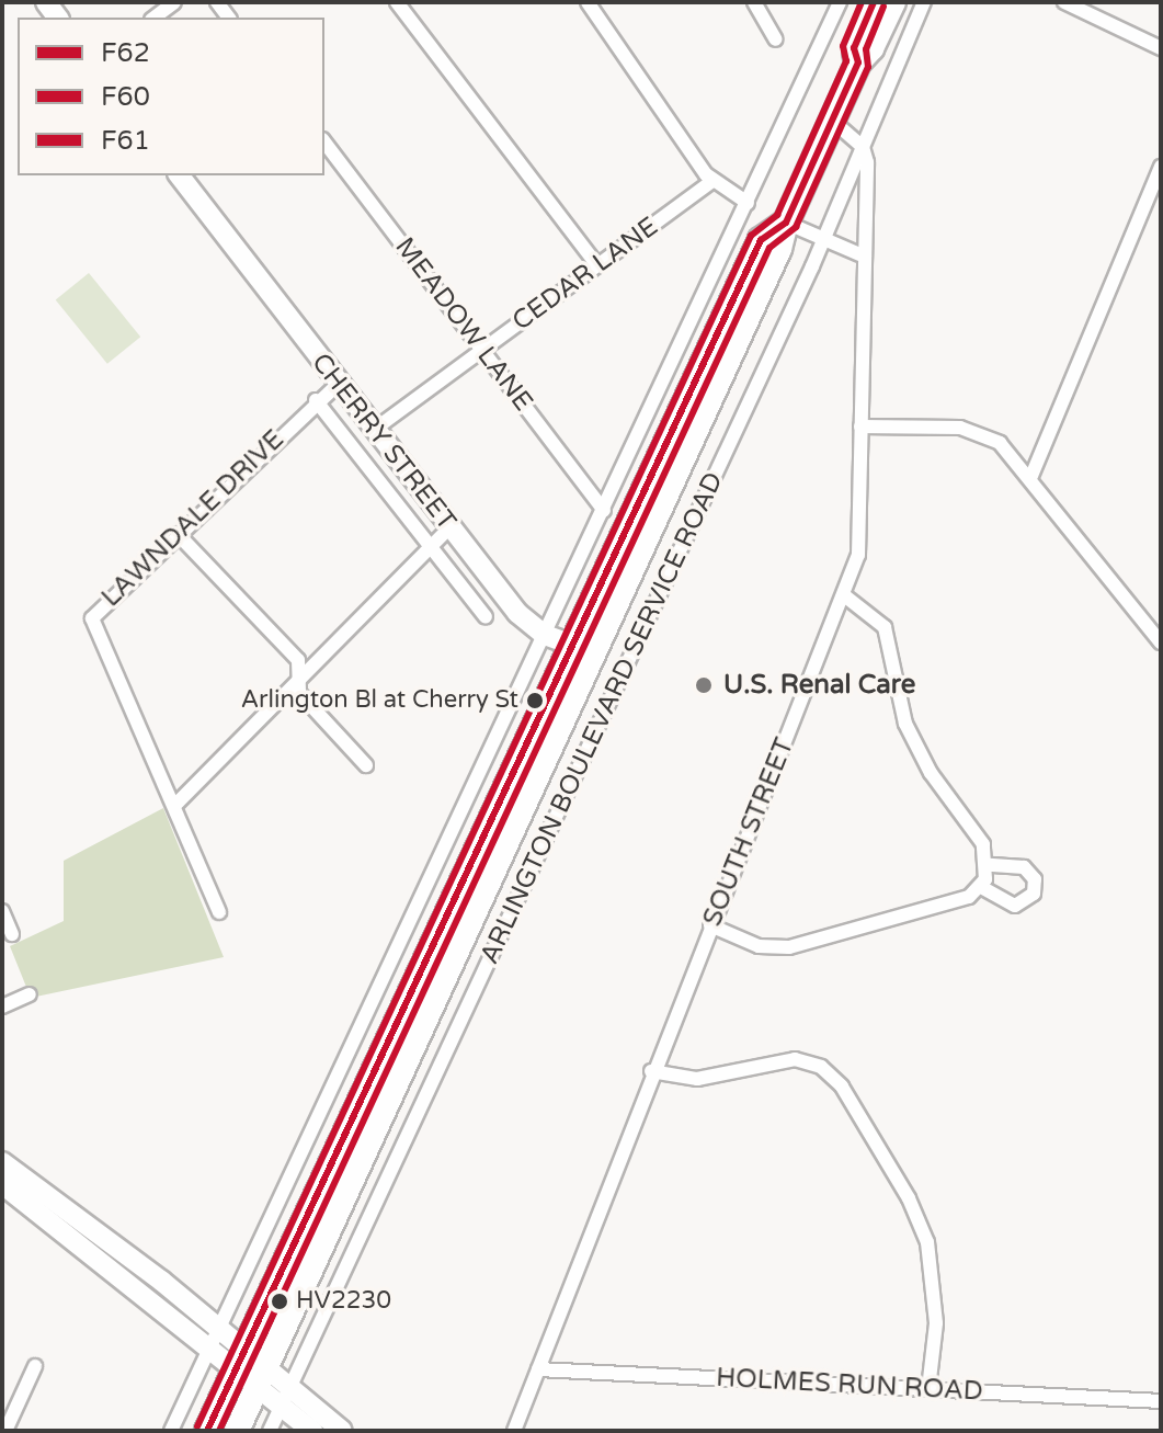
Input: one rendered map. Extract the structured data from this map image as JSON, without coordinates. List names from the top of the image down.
{
  "streets": {
    "main road": ["CHERRY STREET"],
    "street": [
      "CEDAR LANE",
      "MEADOW LANE",
      "LAWNDALE DRIVE",
      "ARLINGTON BOULEVARD SERVICE ROAD",
      "SOUTH STREET",
      "HOLMES RUN ROAD"
    ]
  },
  "crossings": [
    ["CEDAR LANE", "MEADOW LANE"],
    ["CEDAR LANE", "CHERRY STREET"],
    ["CHERRY STREET", "LAWNDALE DRIVE"],
    ["CHERRY STREET", "ARLINGTON BOULEVARD SERVICE ROAD"],
    ["ARLINGTON BOULEVARD SERVICE ROAD", "SOUTH STREET"],
    ["SOUTH STREET", "HOLMES RUN ROAD"]
  ],
  "places": ["U.S. Renal Care", "Arlington Bl at Cherry St", "HV2230"],
  "lines": ["transit line F62", "transit line F61", "transit line F60"],
  "legend": ["F62", "F60", "F61"]
}
